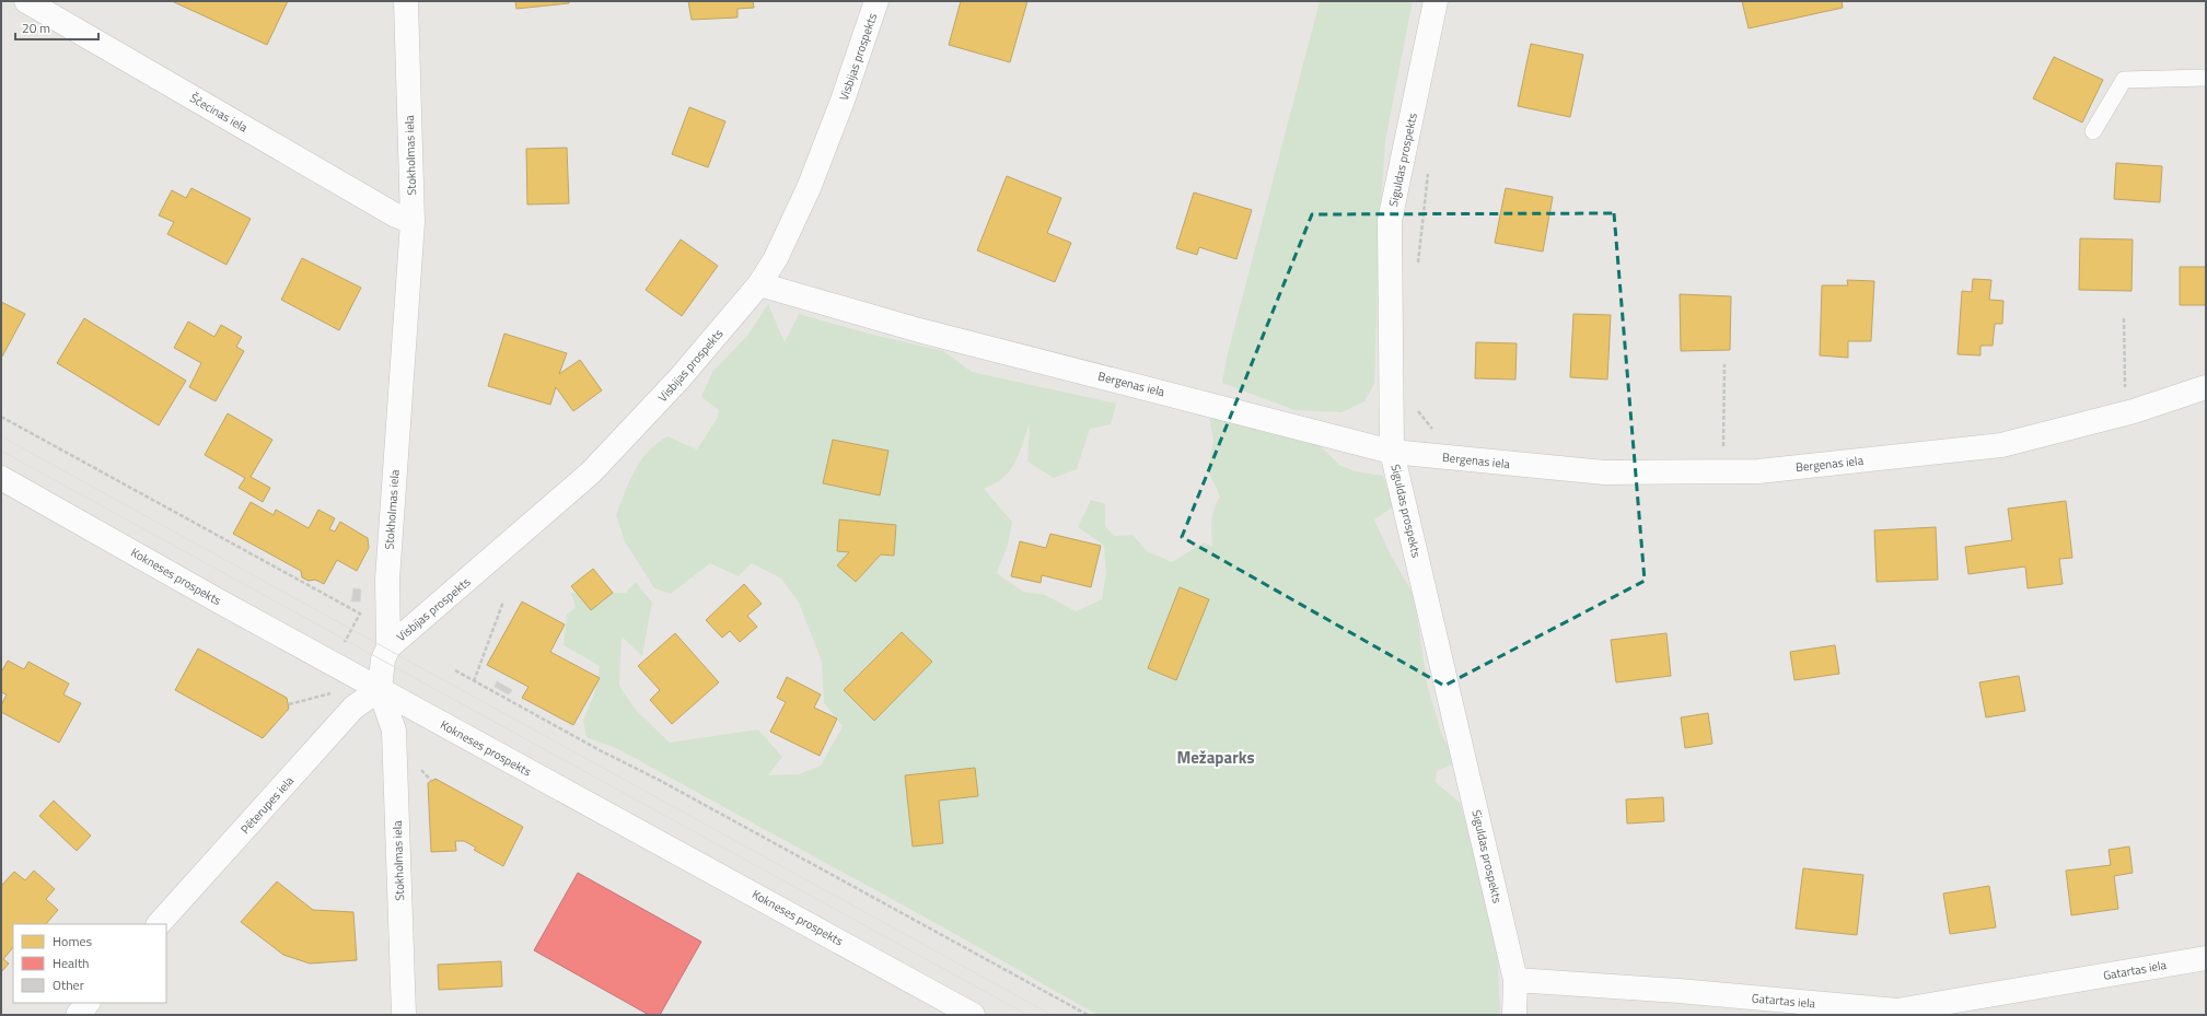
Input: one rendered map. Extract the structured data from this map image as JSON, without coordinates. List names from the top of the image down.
{
  "streets": {
    "street": [
      "Visbijas prospekts",
      "Ščecinas iela",
      "Stokholmas iela",
      "Siguldas prospekts",
      "Bergenas iela",
      "Kokneses prospekts",
      "Pēterupes iela",
      "Gatartas iela"
    ]
  },
  "crossings": [
    ["Visbijas prospekts", "Stokholmas iela"],
    ["Visbijas prospekts", "Bergenas iela"],
    ["Ščecinas iela", "Stokholmas iela"],
    ["Stokholmas iela", "Kokneses prospekts"],
    ["Stokholmas iela", "Pēterupes iela"],
    ["Siguldas prospekts", "Bergenas iela"],
    ["Siguldas prospekts", "Gatartas iela"],
    ["Kokneses prospekts", "Pēterupes iela"]
  ],
  "districts": ["Mežaparks"],
  "legend": ["Homes", "Health", "Other"],
  "scale_bar": "20 m"
}
